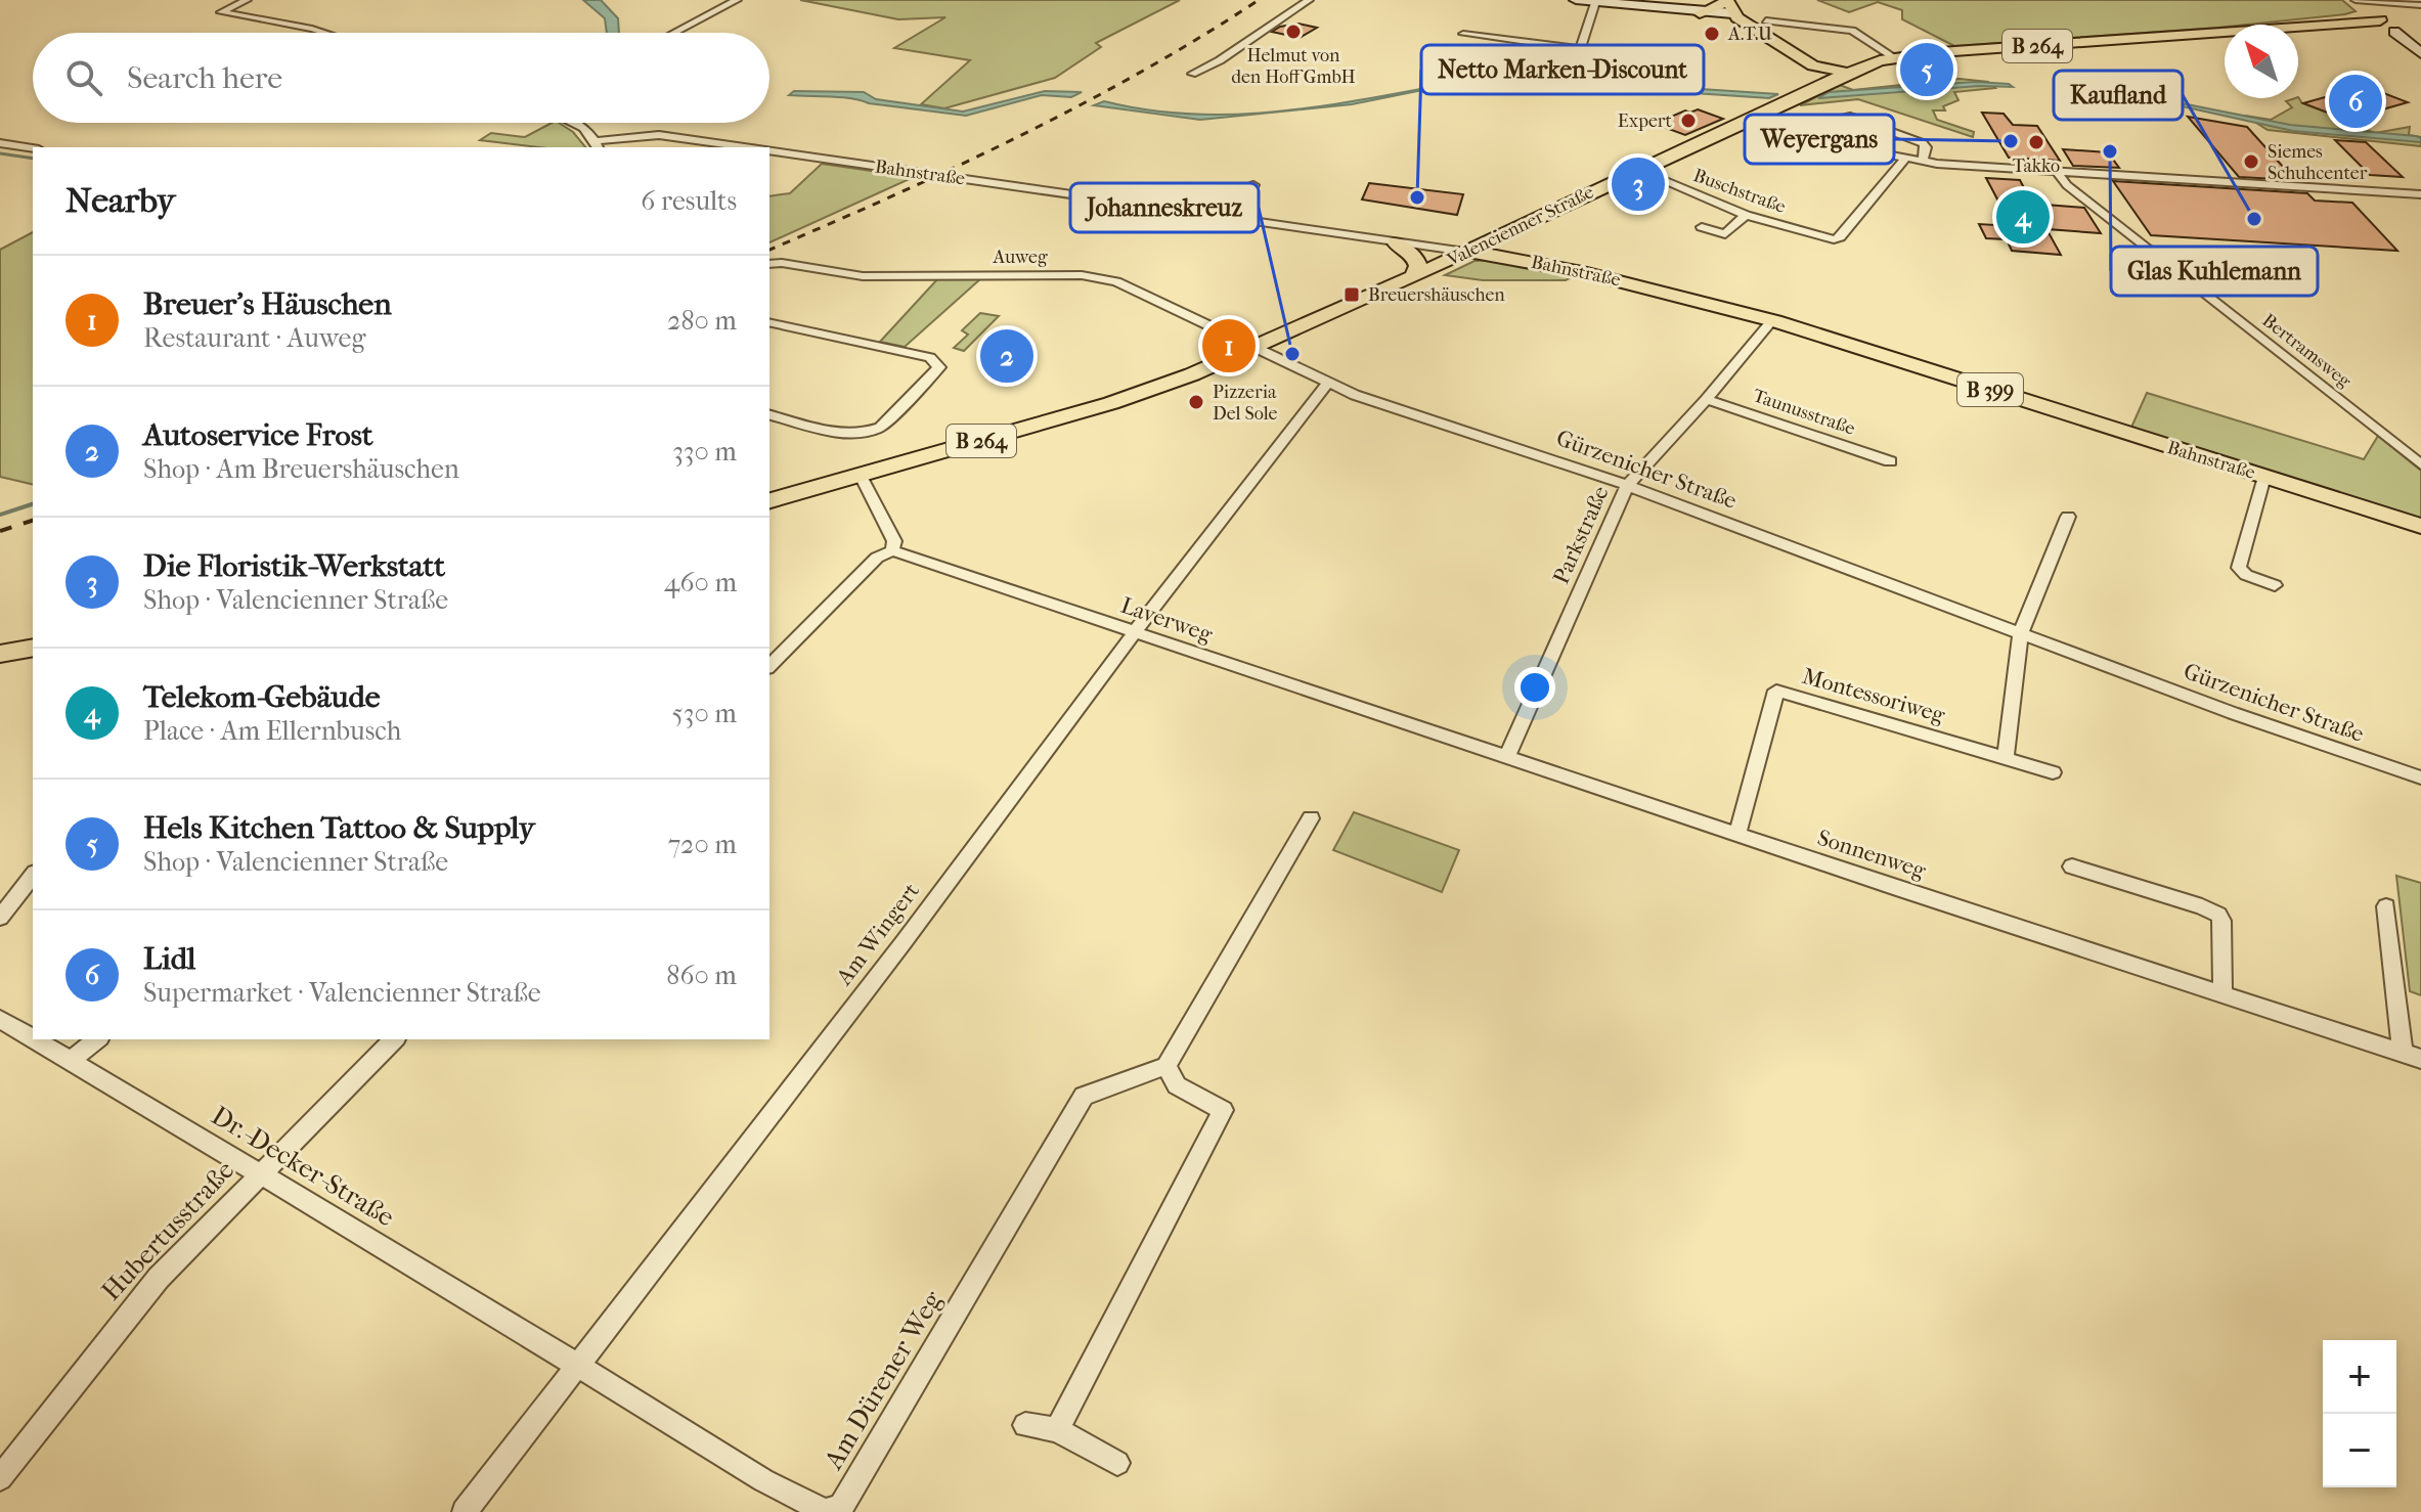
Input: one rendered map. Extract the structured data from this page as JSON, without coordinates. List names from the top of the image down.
{
  "streets": {
    "main road": [
      "B 264",
      "Bahnstraße",
      "Valencienner Straße",
      "B 399"
    ],
    "street": [
      "Buschstraße",
      "Auweg",
      "Bertramsweg",
      "Taunusstraße",
      "Gürzenicher Straße",
      "Parkstraße",
      "Laverweg",
      "Montessoriweg",
      "Sonnenweg",
      "Am Wingert",
      "Dr.-Decker-Straße",
      "Hubertusstraße",
      "Am Dürener Weg"
    ]
  },
  "crossings": [
    ["Bahnstraße", "Valencienner Straße"],
    ["Bahnstraße", "Parkstraße"],
    ["Buschstraße", "Valencienner Straße"],
    ["Valencienner Straße", "Auweg"],
    ["Valencienner Straße", "Gürzenicher Straße"],
    ["Auweg", "Gürzenicher Straße"],
    ["Taunusstraße", "Parkstraße"],
    ["Gürzenicher Straße", "Parkstraße"],
    ["Gürzenicher Straße", "Am Wingert"],
    ["Parkstraße", "Laverweg"],
    ["Parkstraße", "Sonnenweg"],
    ["Laverweg", "Sonnenweg"],
    ["Laverweg", "Am Wingert"],
    ["Montessoriweg", "Sonnenweg"],
    ["Am Wingert", "Dr.-Decker-Straße"],
    ["Am Wingert", "Am Dürener Weg"],
    ["Dr.-Decker-Straße", "Hubertusstraße"],
    ["Dr.-Decker-Straße", "Am Dürener Weg"]
  ],
  "places": {
    "other": [
      "Helmut von den Hoff GmbH",
      "A.T.U",
      "Expert",
      "Weyergans",
      "Takko",
      "Glas Kuhlemann",
      "Siemes Schuhcenter",
      "Netto Marken-Discount",
      "Kaufland",
      "Johanneskreuz",
      "Pizzeria Del Sole"
    ],
    "transit": ["Breuershäuschen"]
  },
  "north": "top left",
  "page": {
    "search": "Search here",
    "pins": [
      "5",
      "6",
      "3",
      "4",
      "1",
      "2"
    ],
    "heading": ["Nearby", "6 results"],
    "list": [
      {
        "mark": "1",
        "name": "Breuer's Häuschen",
        "note": "Restaurant · Auweg",
        "value": "280 m"
      },
      {
        "mark": "2",
        "name": "Autoservice Frost",
        "note": "Shop · Am Breuershäuschen",
        "value": "330 m"
      },
      {
        "mark": "3",
        "name": "Die Floristik-Werkstatt",
        "note": "Shop · Valencienner Straße",
        "value": "460 m"
      },
      {
        "mark": "4",
        "name": "Telekom-Gebäude",
        "note": "Place · Am Ellernbusch",
        "value": "530 m"
      },
      {
        "mark": "5",
        "name": "Hels Kitchen Tattoo & Supply",
        "note": "Shop · Valencienner Straße",
        "value": "720 m"
      },
      {
        "mark": "6",
        "name": "Lidl",
        "note": "Supermarket · Valencienner Straße",
        "value": "860 m"
      }
    ],
    "map_buttons": ["+", "−"]
  }
}
